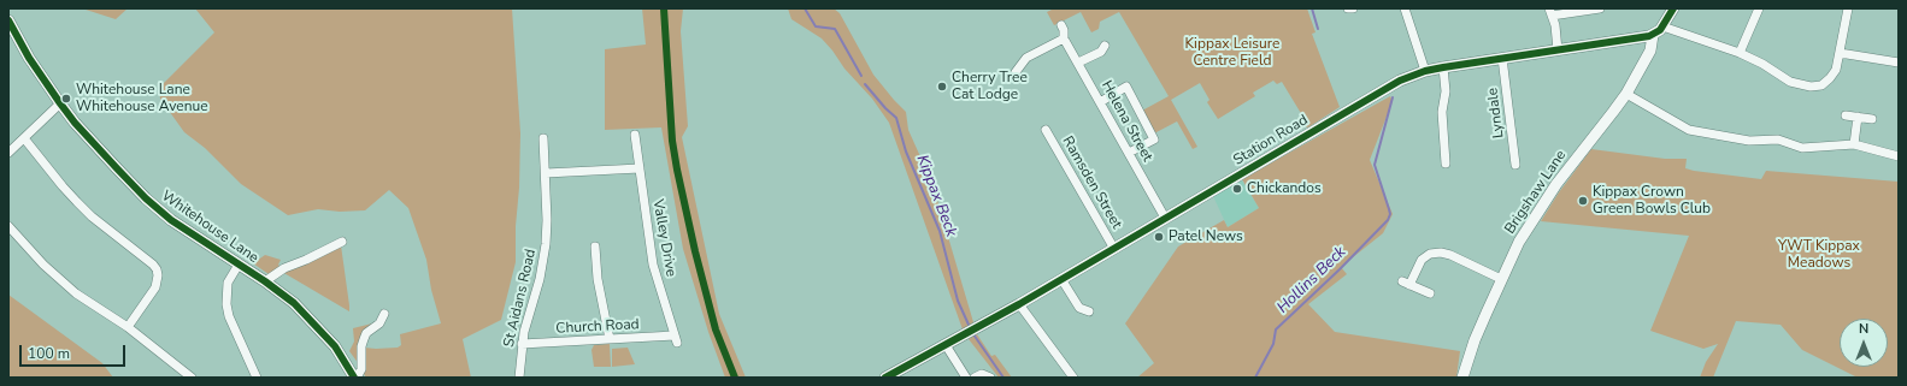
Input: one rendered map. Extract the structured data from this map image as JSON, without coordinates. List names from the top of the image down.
{
  "streets": {
    "street": [
      "Lyndale",
      "Helena Street",
      "Station Road",
      "Ramsden Street",
      "Brigshaw Lane",
      "Whitehouse Lane",
      "Valley Drive",
      "St Aidans Road",
      "Church Road"
    ]
  },
  "crossings": [
    ["Lyndale", "Station Road"],
    ["Helena Street", "Station Road"],
    ["Station Road", "Ramsden Street"],
    ["Station Road", "Brigshaw Lane"],
    ["Valley Drive", "Church Road"],
    ["St Aidans Road", "Church Road"]
  ],
  "water": ["Kippax Beck", "Hollins Beck"],
  "parks": ["Kippax Leisure Centre Field", "YWT Kippax Meadows"],
  "places": [
    "Cherry Tree Cat Lodge",
    "Whitehouse Lane Whitehouse Avenue",
    "Chickandos",
    "Kippax Crown Green Bowls Club",
    "Patel News"
  ],
  "scale_bar": "100 m",
  "north": "top"
}
